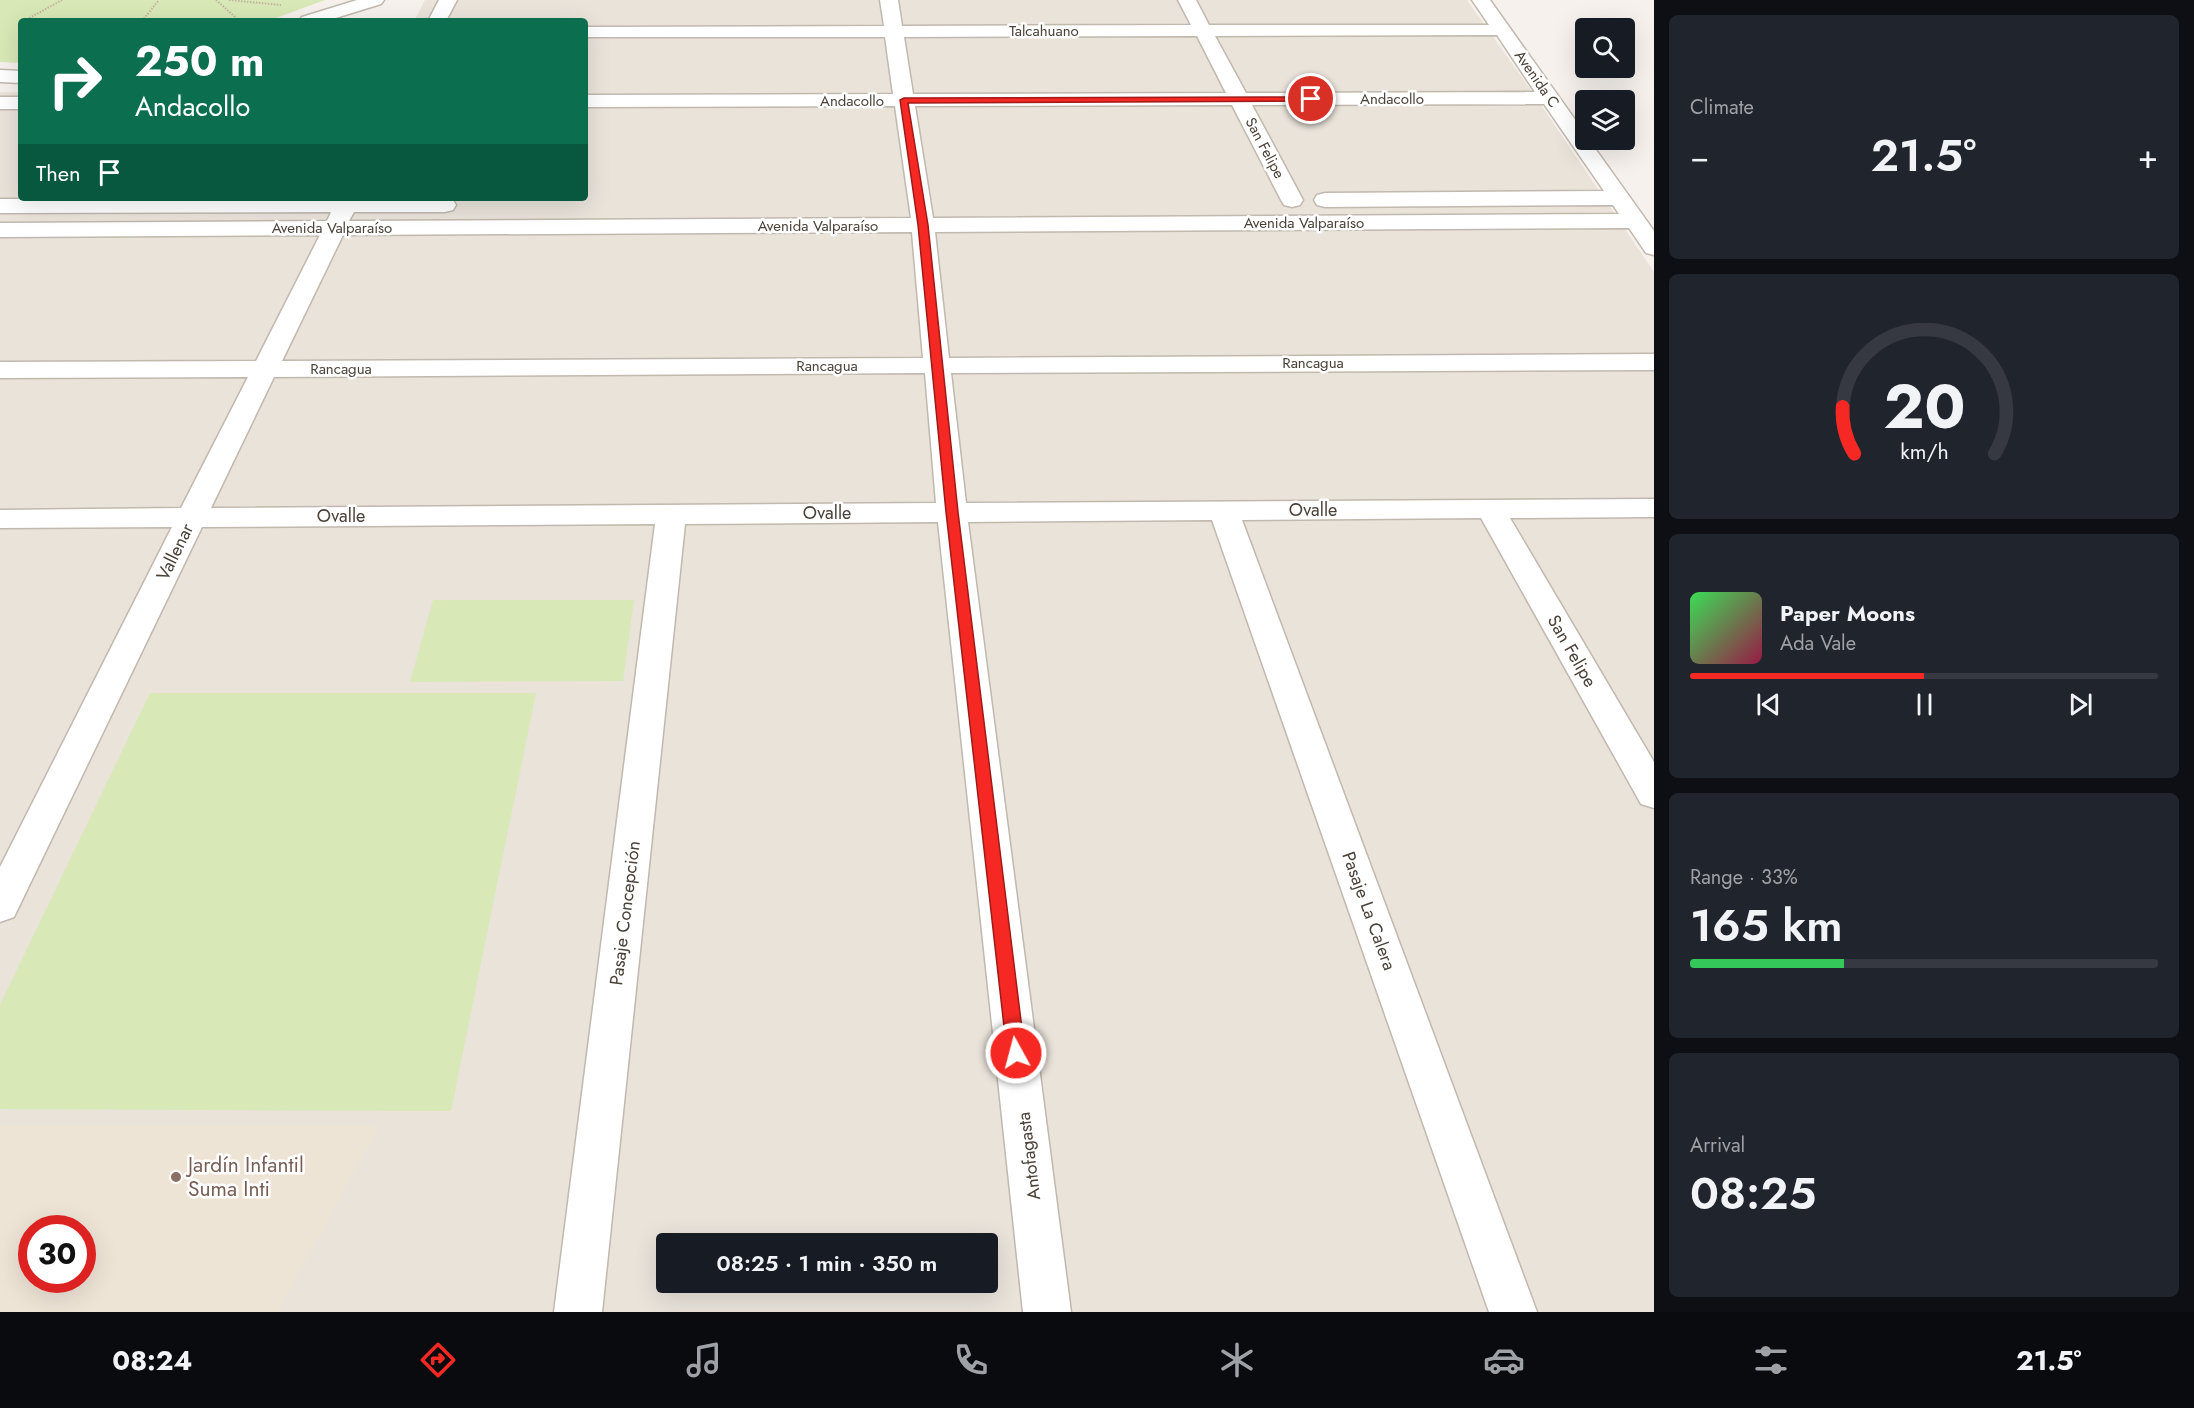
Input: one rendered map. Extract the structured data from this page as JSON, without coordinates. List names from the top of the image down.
{
  "streets": {
    "street": [
      "Talcahuano",
      "Avenida C",
      "Andacollo",
      "San Felipe",
      "Avenida Valparaíso",
      "Rancagua",
      "Ovalle",
      "Vallenar",
      "Pasaje La Calera",
      "Pasaje Concepción",
      "Antofagasta"
    ]
  },
  "crossings": [
    ["Talcahuano", "Avenida C"],
    ["Talcahuano", "San Felipe"],
    ["Talcahuano", "Antofagasta"],
    ["Avenida C", "Andacollo"],
    ["Avenida C", "Avenida Valparaíso"],
    ["Andacollo", "San Felipe"],
    ["Andacollo", "Antofagasta"],
    ["San Felipe", "Avenida Valparaíso"],
    ["San Felipe", "Ovalle"],
    ["Avenida Valparaíso", "Vallenar"],
    ["Avenida Valparaíso", "Antofagasta"],
    ["Rancagua", "Vallenar"],
    ["Rancagua", "Antofagasta"],
    ["Ovalle", "Vallenar"],
    ["Ovalle", "Pasaje La Calera"],
    ["Ovalle", "Pasaje Concepción"],
    ["Ovalle", "Antofagasta"]
  ],
  "places": ["Jardín Infantil Suma Inti"],
  "page": {
    "tile": [
      "Climate",
      ["Range · 33%", "165 km"],
      ["Arrival", "08:25"]
    ],
    "turn": ["250 m", "Andacollo"],
    "heat": ["−", "21.5°", "+"],
    "then": "Then",
    "song": ["Paper Moons", "Ada Vale"],
    "limit": "30",
    "trip": "08:25 · 1 min · 350 m",
    "tabs": ["08:24", "21.5°"],
    "gauge": ["20", "km/h"]
  }
}
